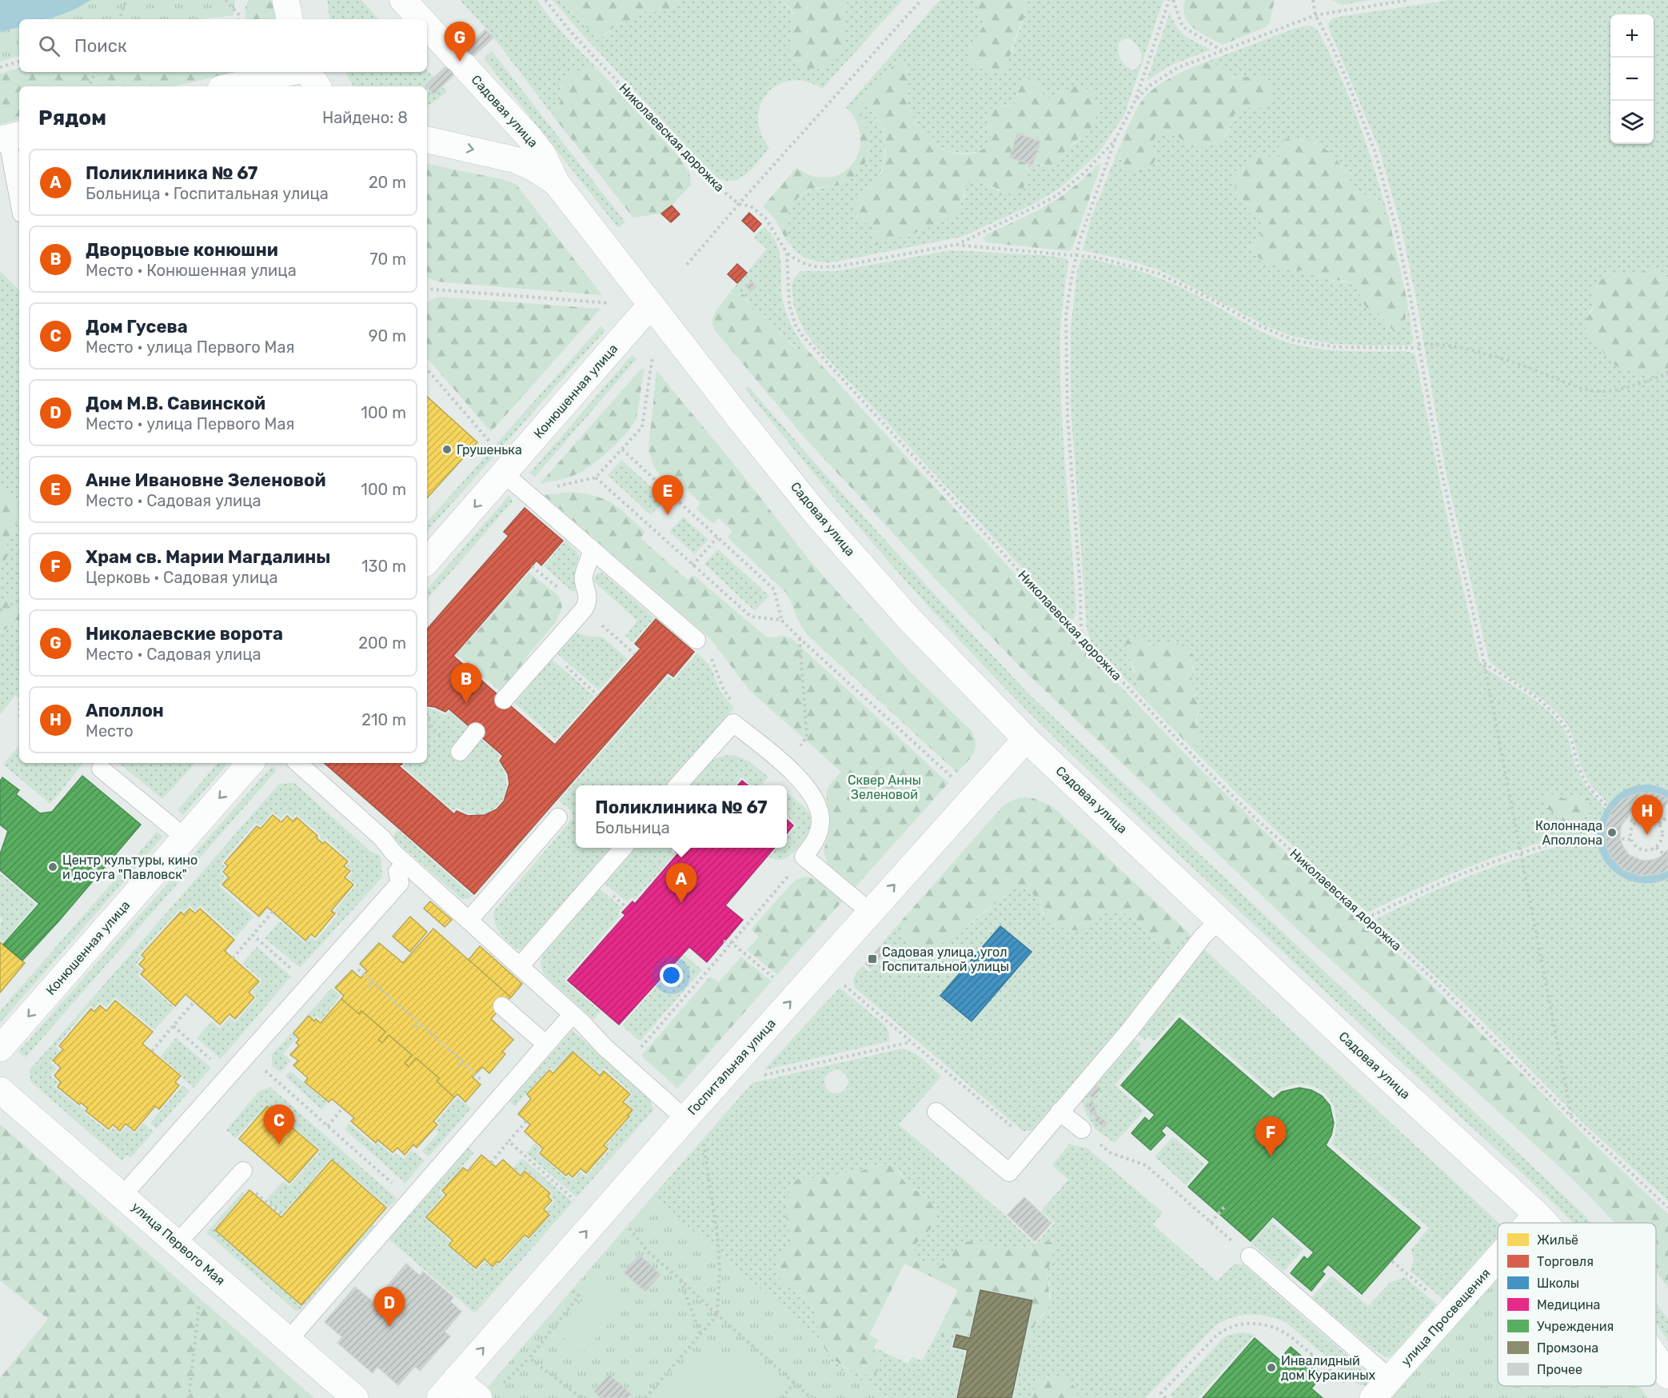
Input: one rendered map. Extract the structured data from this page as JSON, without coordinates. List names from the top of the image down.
{
  "streets": {
    "street": [
      "Садовая улица",
      "Конюшенная улица",
      "Госпитальная улица",
      "улица Первого Мая",
      "улица Просвещения"
    ],
    "path": ["Николаевская дорожка"]
  },
  "crossings": [
    ["Садовая улица", "Конюшенная улица"],
    ["Садовая улица", "Госпитальная улица"],
    ["Садовая улица", "улица Просвещения"]
  ],
  "one_way": ["Конюшенная улица", "Госпитальная улица"],
  "parks": ["Сквер Анны Зеленовой"],
  "places": {
    "other": [
      "Грушенька",
      "Колоннада Аполлона",
      "Центр культуры, кино и досуга \"Павловск\"",
      "Инвалидный дом Куракиных"
    ],
    "transit": ["Садовая улица, угол Госпитальной улицы"]
  },
  "legend": [
    "Жильё",
    "Торговля",
    "Школы",
    "Медицина",
    "Учреждения",
    "Промзона",
    "Прочее"
  ],
  "page": {
    "map_buttons": ["+", "−"],
    "search": "Поиск",
    "pins": [
      "G",
      "E",
      "B",
      "H",
      "A",
      "C",
      "F",
      "D"
    ],
    "heading": ["Рядом", "Найдено: 8"],
    "list": [
      {
        "mark": "A",
        "name": "Поликлиника № 67",
        "note": "Больница · Госпитальная улица",
        "value": "20 m"
      },
      {
        "mark": "B",
        "name": "Дворцовые конюшни",
        "note": "Место · Конюшенная улица",
        "value": "70 m"
      },
      {
        "mark": "C",
        "name": "Дом Гусева",
        "note": "Место · улица Первого Мая",
        "value": "90 m"
      },
      {
        "mark": "D",
        "name": "Дом М.В. Савинской",
        "note": "Место · улица Первого Мая",
        "value": "100 m"
      },
      {
        "mark": "E",
        "name": "Анне Ивановне Зеленовой",
        "note": "Место · Садовая улица",
        "value": "100 m"
      },
      {
        "mark": "F",
        "name": "Храм св. Марии Магдалины",
        "note": "Церковь · Садовая улица",
        "value": "130 m"
      },
      {
        "mark": "G",
        "name": "Николаевские ворота",
        "note": "Место · Садовая улица",
        "value": "200 m"
      },
      {
        "mark": "H",
        "name": "Аполлон",
        "note": "Место",
        "value": "210 m"
      }
    ],
    "popup": ["Поликлиника № 67", "Больница"]
  }
}
